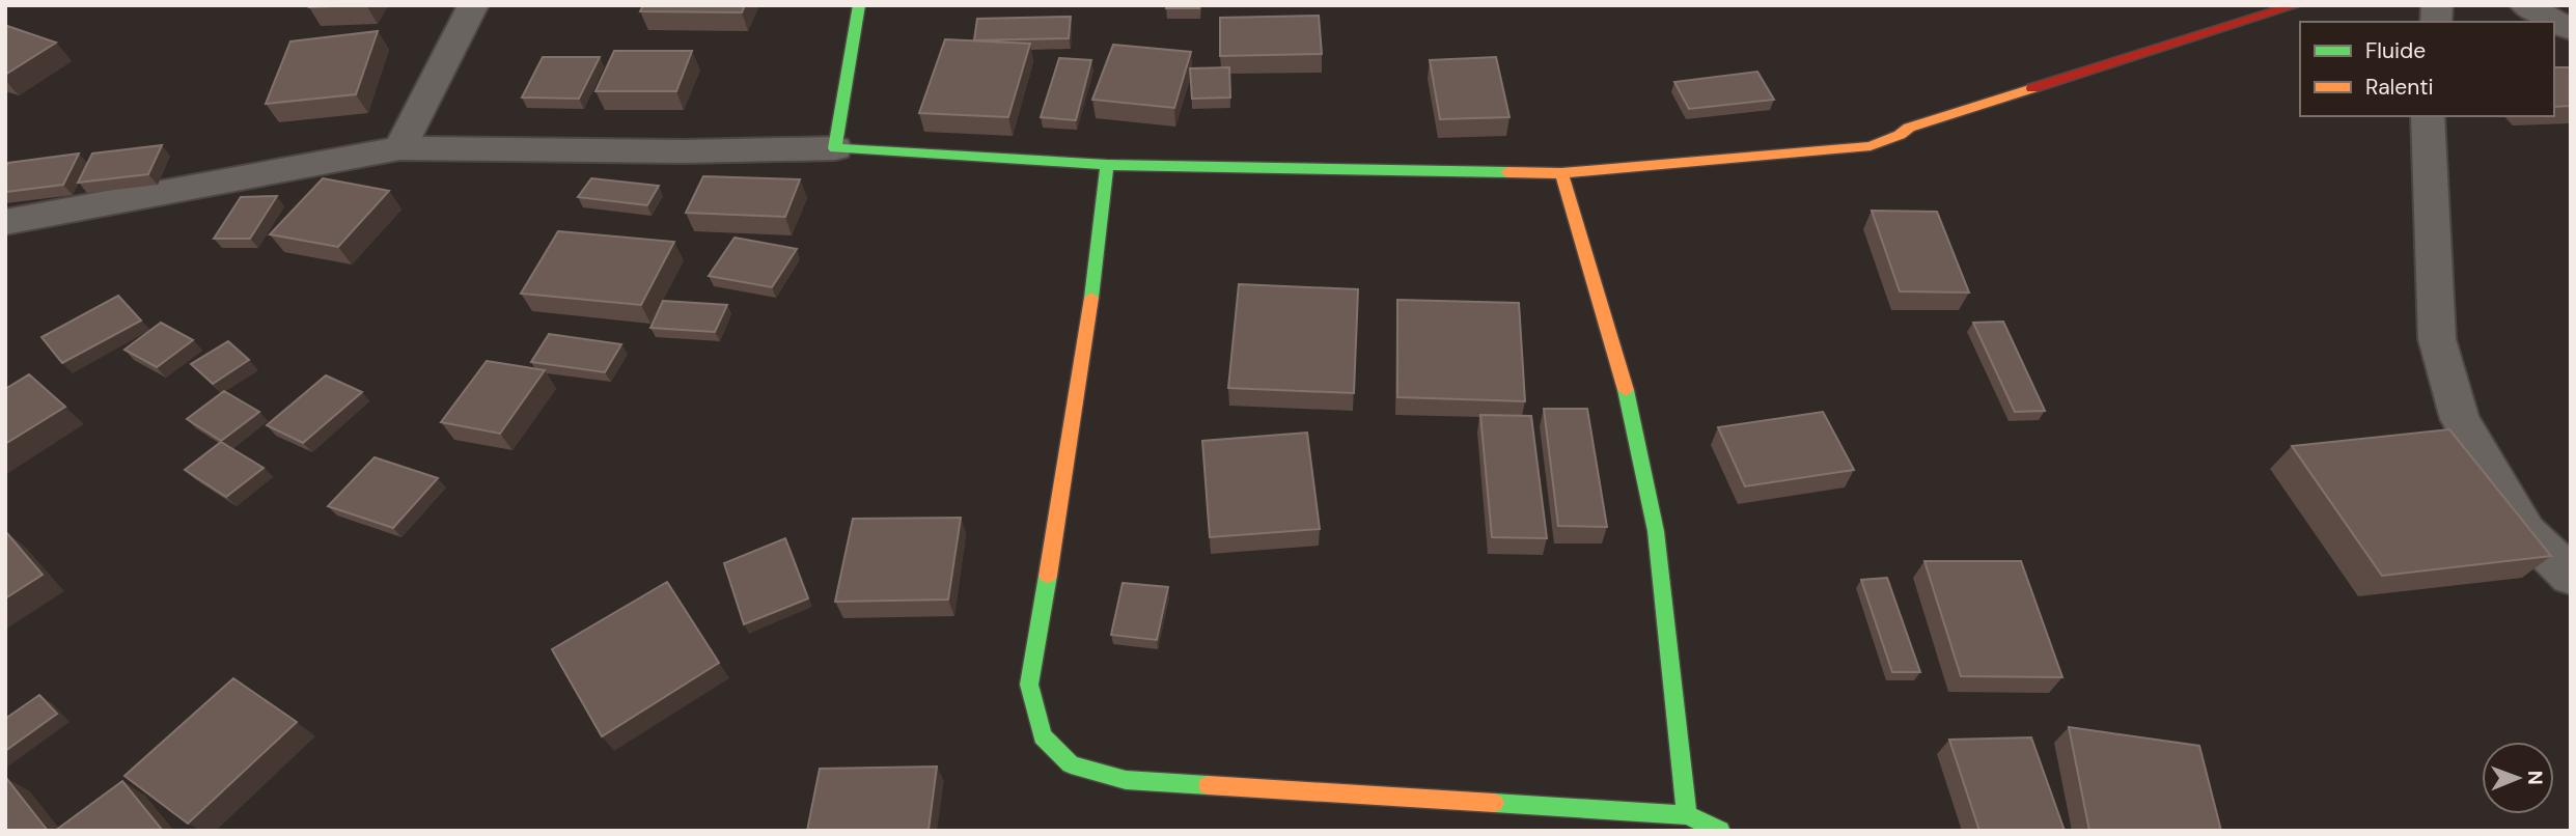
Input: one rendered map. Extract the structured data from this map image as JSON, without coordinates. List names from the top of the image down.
{
  "legend": ["Fluide", "Ralenti"],
  "north": "right"
}
